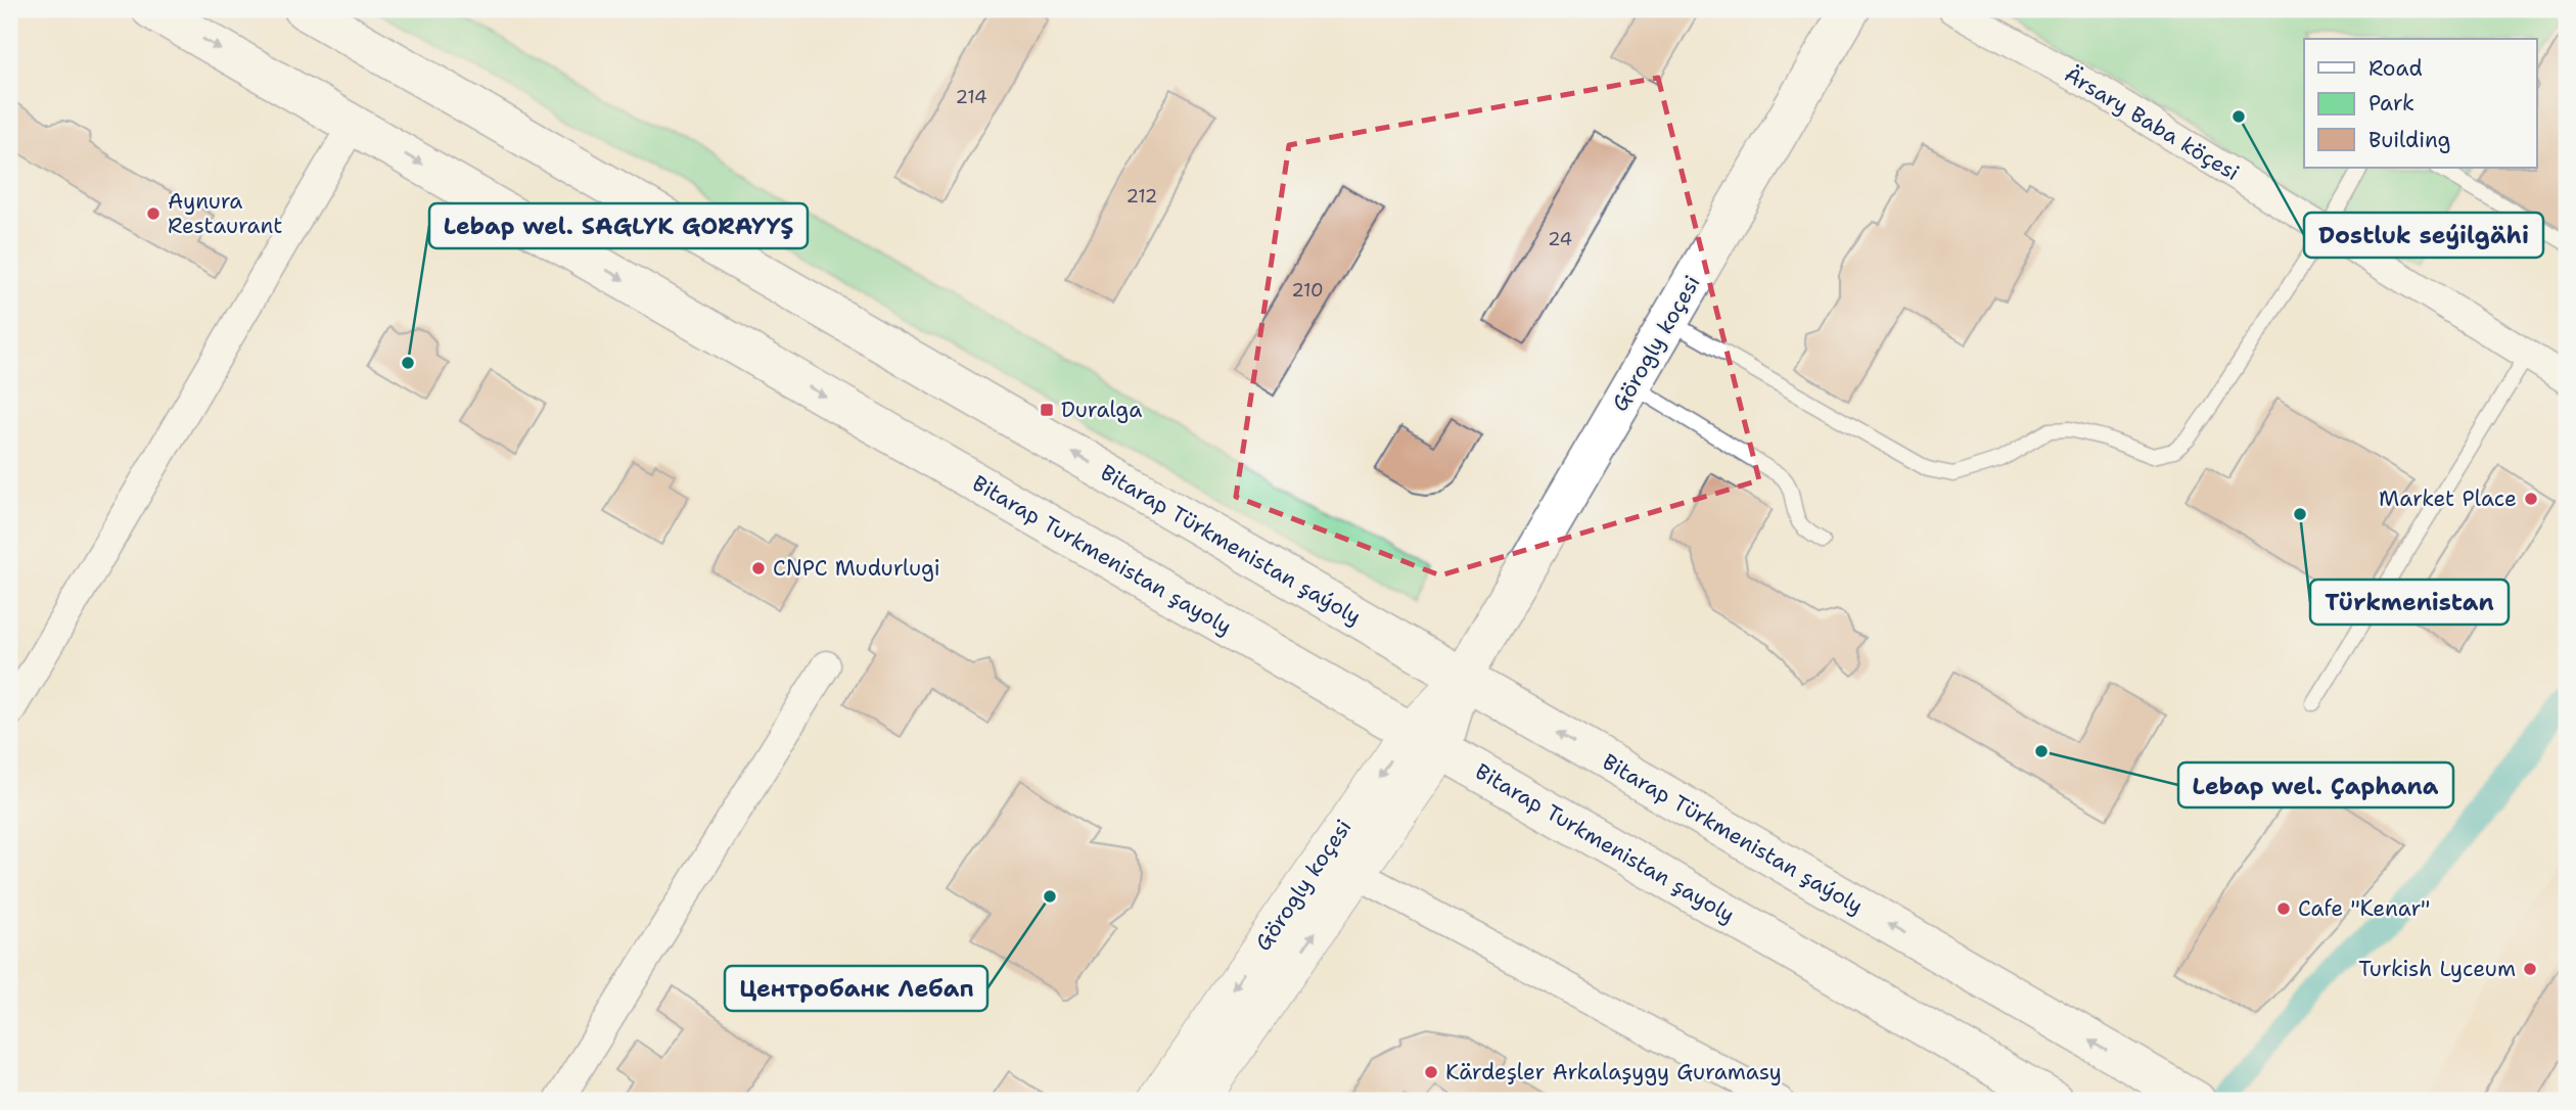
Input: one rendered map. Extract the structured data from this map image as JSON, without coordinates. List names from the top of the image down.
{
  "streets": {
    "main road": ["Görogly koçesi", "Bitarap Türkmenistan şaýoly", "Bitarap Turkmenistan şayoly"],
    "street": ["Ärsary Baba köçesi"]
  },
  "crossings": [
    ["Görogly koçesi", "Bitarap Türkmenistan şaýoly"],
    ["Görogly koçesi", "Bitarap Turkmenistan şayoly"]
  ],
  "one_way": ["Bitarap Türkmenistan şaýoly", "Bitarap Turkmenistan şayoly"],
  "places": {
    "other": [
      "Dostluk seýilgähi",
      "Aynura Restaurant",
      "Lebap wel. SAGLYK GORAYYŞ",
      "Market Place",
      "Türkmenistan",
      "CNPC Mudurlugi",
      "Lebap wel. Çaphana",
      "Центробанк Лебап",
      "Cafe \"Kenar\"",
      "Turkish Lyceum",
      "Kärdeşler Arkalaşygy Guramasy"
    ],
    "transit": ["Duralga"]
  },
  "house_numbers": [
    "214",
    "212",
    "24",
    "210"
  ],
  "legend": ["Road", "Park", "Building"]
}
